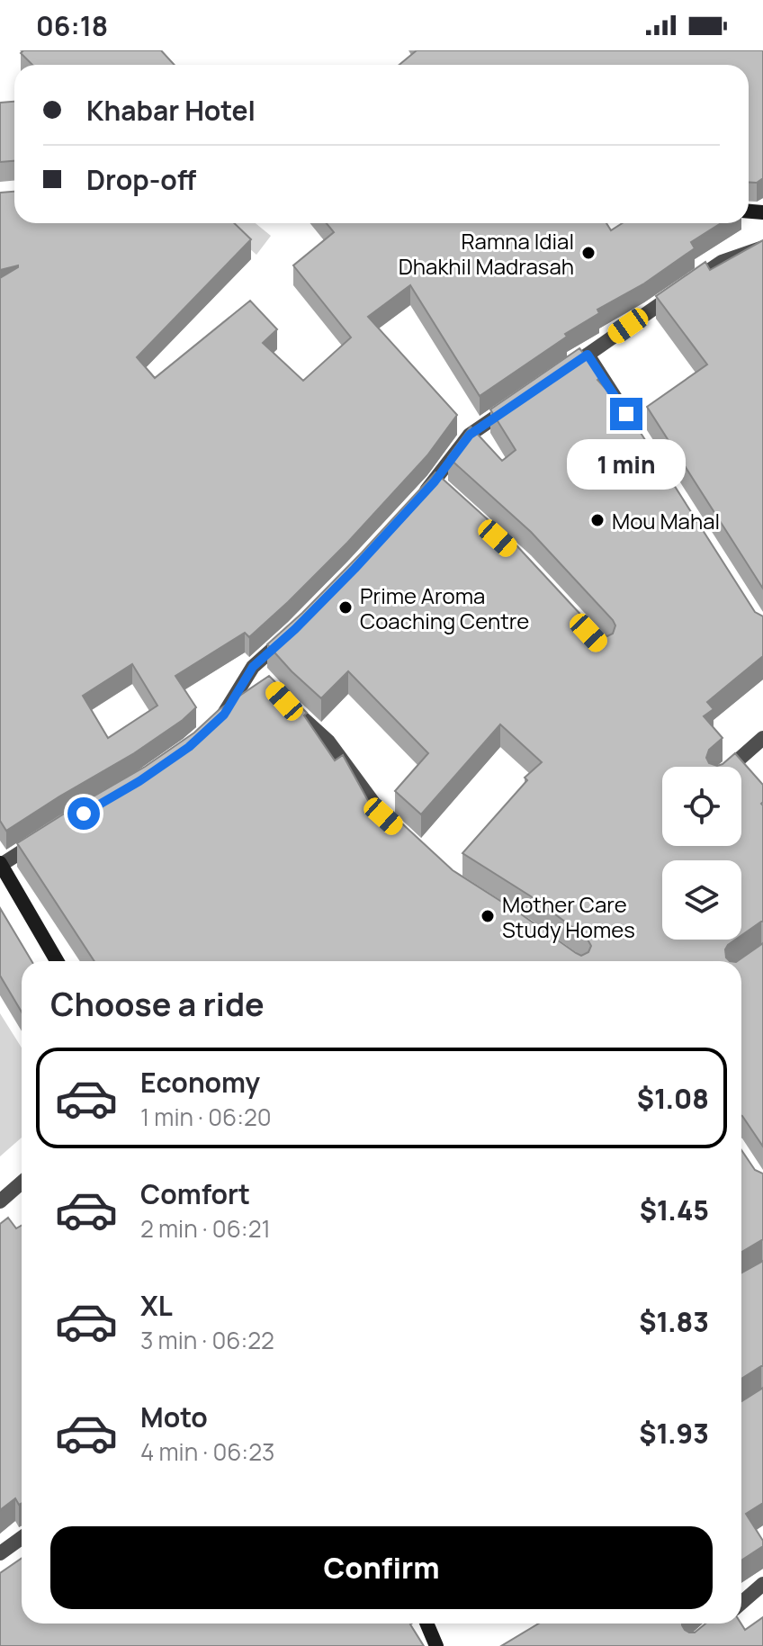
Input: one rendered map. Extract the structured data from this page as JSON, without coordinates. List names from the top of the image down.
{
  "places": [
    "Ramna Idial Dhakhil Madrasah",
    "Mou Mahal",
    "Prime Aroma Coaching Centre",
    "Mother Care Study Homes"
  ],
  "page": {
    "status": "06:18",
    "banner": ["Khabar Hotel", "Drop-off"],
    "bubble": "1 min",
    "heading": "Choose a ride",
    "list": [
      {
        "name": "Economy",
        "note": "1 min · 06:20",
        "value": "$1.08"
      },
      {
        "name": "Comfort",
        "note": "2 min · 06:21",
        "value": "$1.45"
      },
      {
        "name": "XL",
        "note": "3 min · 06:22",
        "value": "$1.83"
      },
      {
        "name": "Moto",
        "note": "4 min · 06:23",
        "value": "$1.93"
      }
    ],
    "buttons": "Confirm"
  }
}
